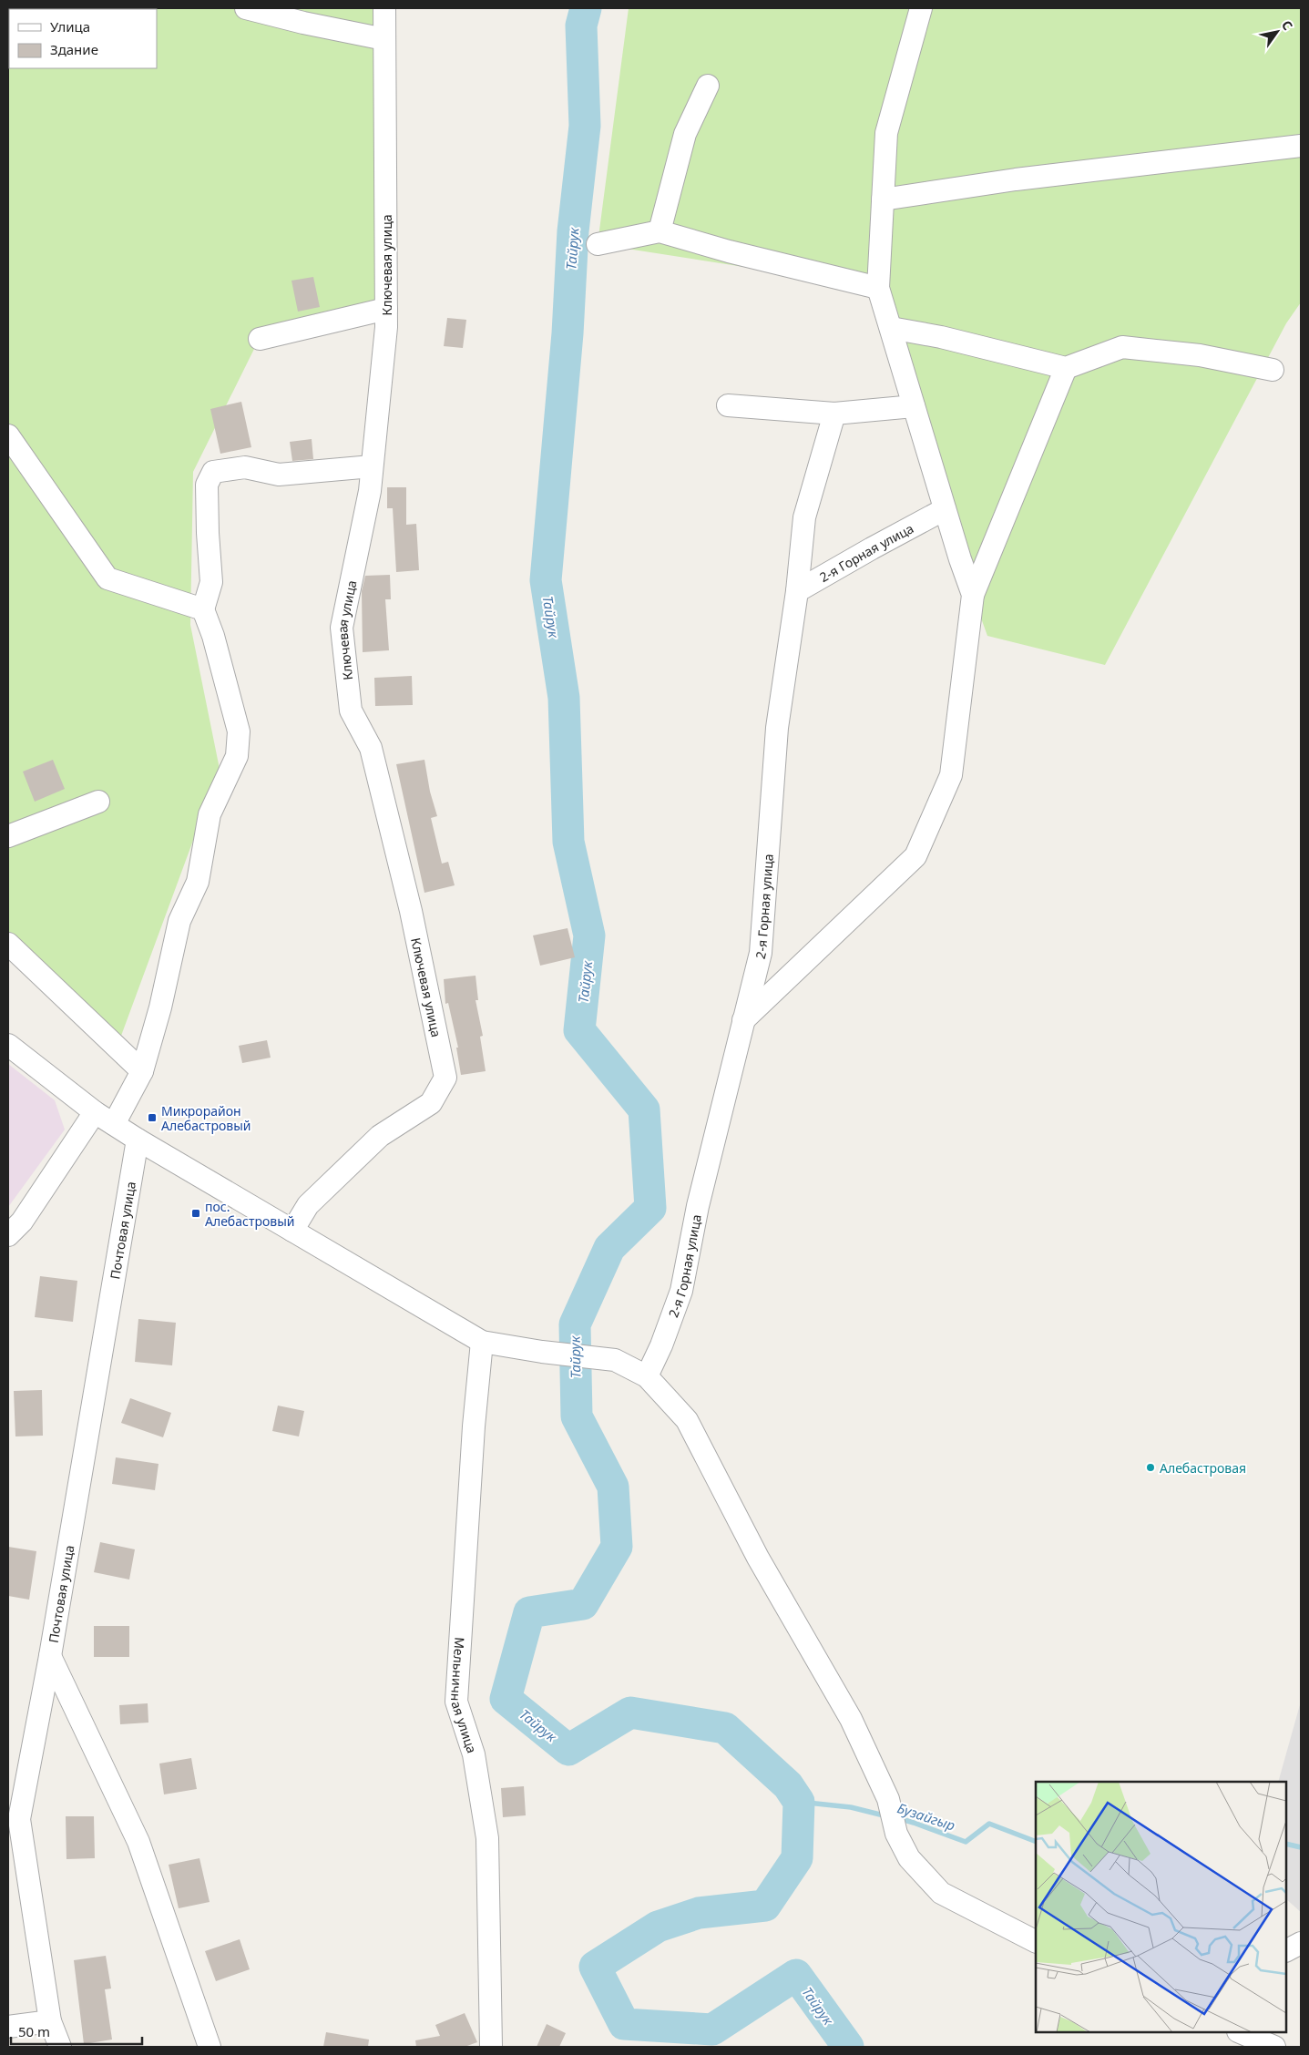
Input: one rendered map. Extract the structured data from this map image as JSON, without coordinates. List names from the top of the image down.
{
  "streets": {
    "street": [
      "Ключевая улица",
      "2-я Горная улица",
      "Почтовая улица",
      "Мельничная улица"
    ]
  },
  "water": ["Тайрук", "Бузайгыр"],
  "places": {
    "transit": ["Микрорайон Алебастровый", "пос. Алебастровый"],
    "other": ["Алебастровая"]
  },
  "legend": ["Улица", "Здание"],
  "scale_bar": "50 m",
  "north": "top right"
}
